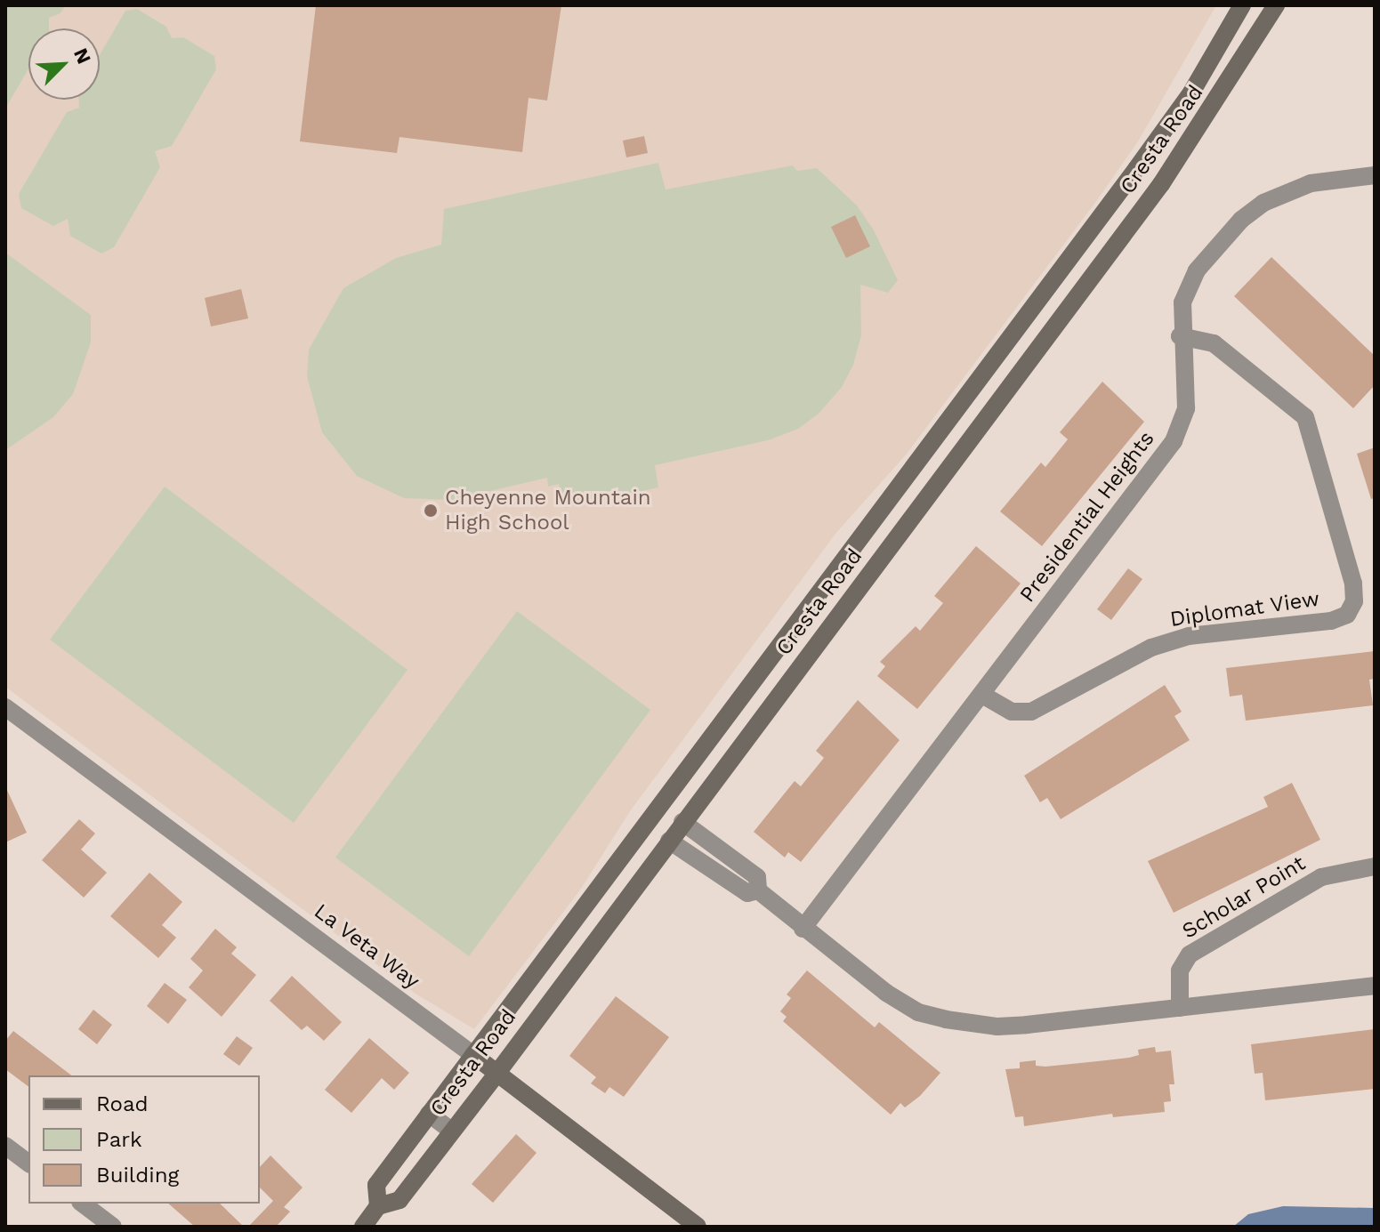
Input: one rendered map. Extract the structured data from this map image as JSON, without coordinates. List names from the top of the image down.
{
  "streets": {
    "main road": ["Cresta Road", "La Veta Way"],
    "street": ["Presidential Heights", "Diplomat View", "Scholar Point"]
  },
  "crossings": [
    ["Cresta Road", "La Veta Way"],
    ["Presidential Heights", "Diplomat View"]
  ],
  "places": ["Cheyenne Mountain High School"],
  "legend": ["Road", "Park", "Building"],
  "north": "top right"
}
